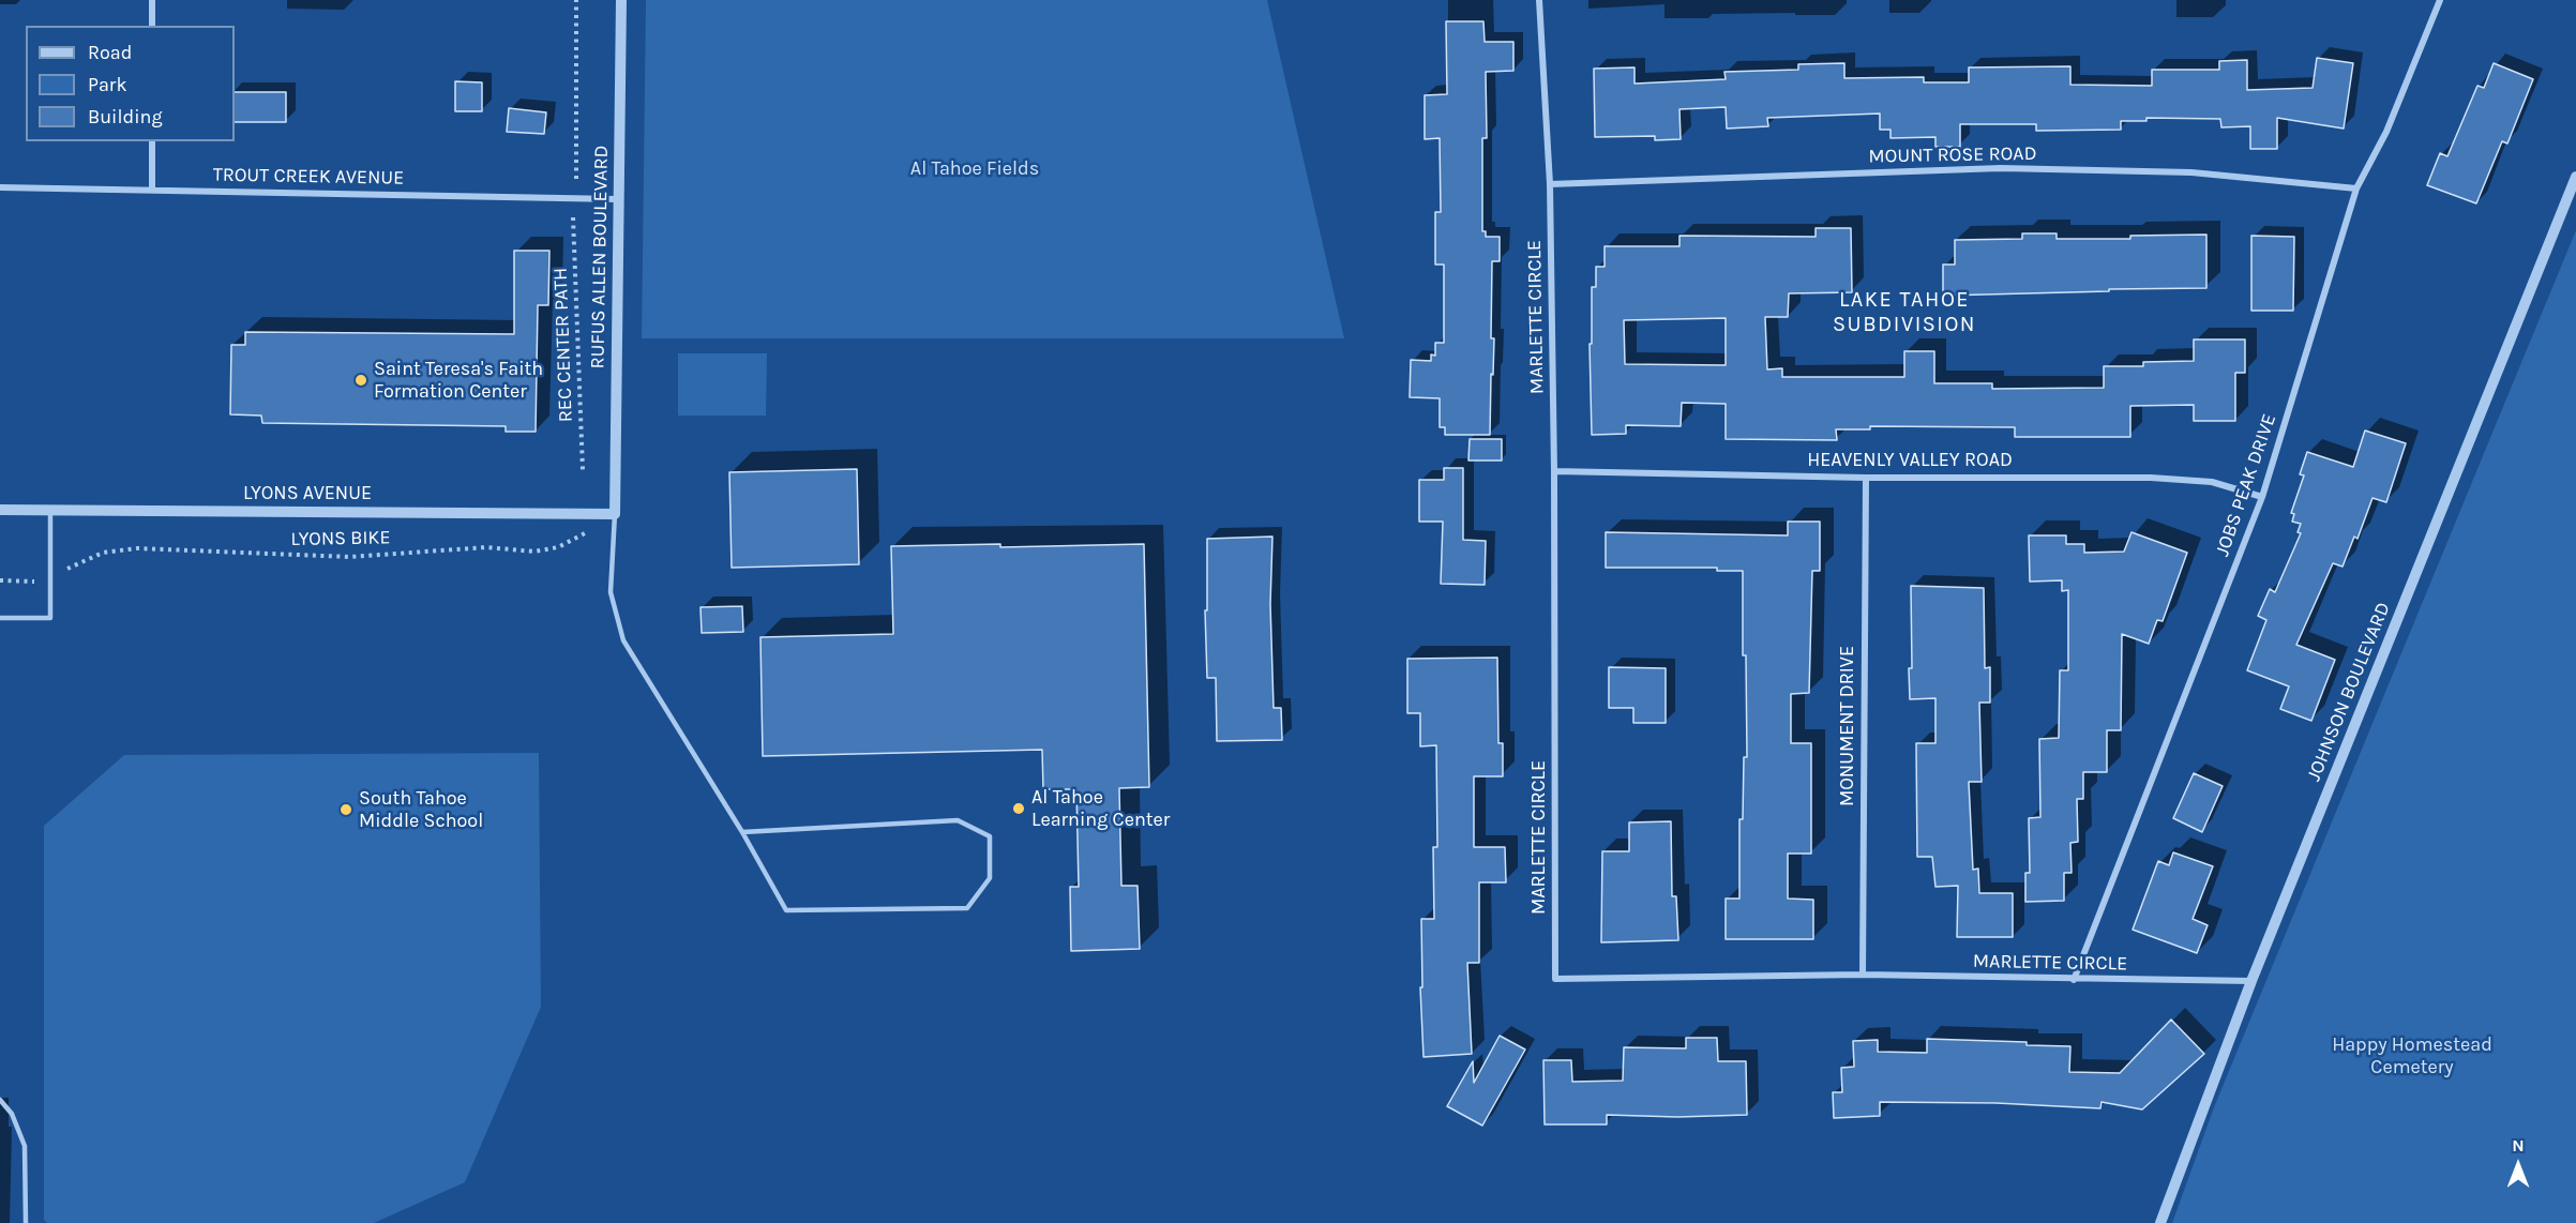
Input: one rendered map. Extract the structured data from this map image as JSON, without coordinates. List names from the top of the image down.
{
  "streets": {
    "street": [
      "MOUNT ROSE ROAD",
      "TROUT CREEK AVENUE",
      "RUFUS ALLEN BOULEVARD",
      "MARLETTE CIRCLE",
      "HEAVENLY VALLEY ROAD",
      "JOBS PEAK DRIVE",
      "LYONS AVENUE",
      "JOHNSON BOULEVARD",
      "MONUMENT DRIVE"
    ],
    "path": ["REC CENTER PATH", "LYONS BIKE"]
  },
  "crossings": [
    ["MOUNT ROSE ROAD", "MARLETTE CIRCLE"],
    ["MOUNT ROSE ROAD", "JOBS PEAK DRIVE"],
    ["TROUT CREEK AVENUE", "RUFUS ALLEN BOULEVARD"],
    ["RUFUS ALLEN BOULEVARD", "LYONS AVENUE"],
    ["RUFUS ALLEN BOULEVARD", "LYONS BIKE"],
    ["MARLETTE CIRCLE", "HEAVENLY VALLEY ROAD"],
    ["MARLETTE CIRCLE", "JOBS PEAK DRIVE"],
    ["MARLETTE CIRCLE", "JOHNSON BOULEVARD"],
    ["MARLETTE CIRCLE", "MONUMENT DRIVE"],
    ["HEAVENLY VALLEY ROAD", "JOBS PEAK DRIVE"],
    ["HEAVENLY VALLEY ROAD", "MONUMENT DRIVE"],
    ["LYONS AVENUE", "LYONS BIKE"]
  ],
  "districts": ["LAKE TAHOE SUBDIVISION"],
  "parks": ["Al Tahoe Fields", "Happy Homestead Cemetery"],
  "places": ["Saint Teresa's Faith Formation Center", "Al Tahoe Learning Center", "South Tahoe Middle School"],
  "legend": ["Road", "Park", "Building"],
  "north": "top"
}
